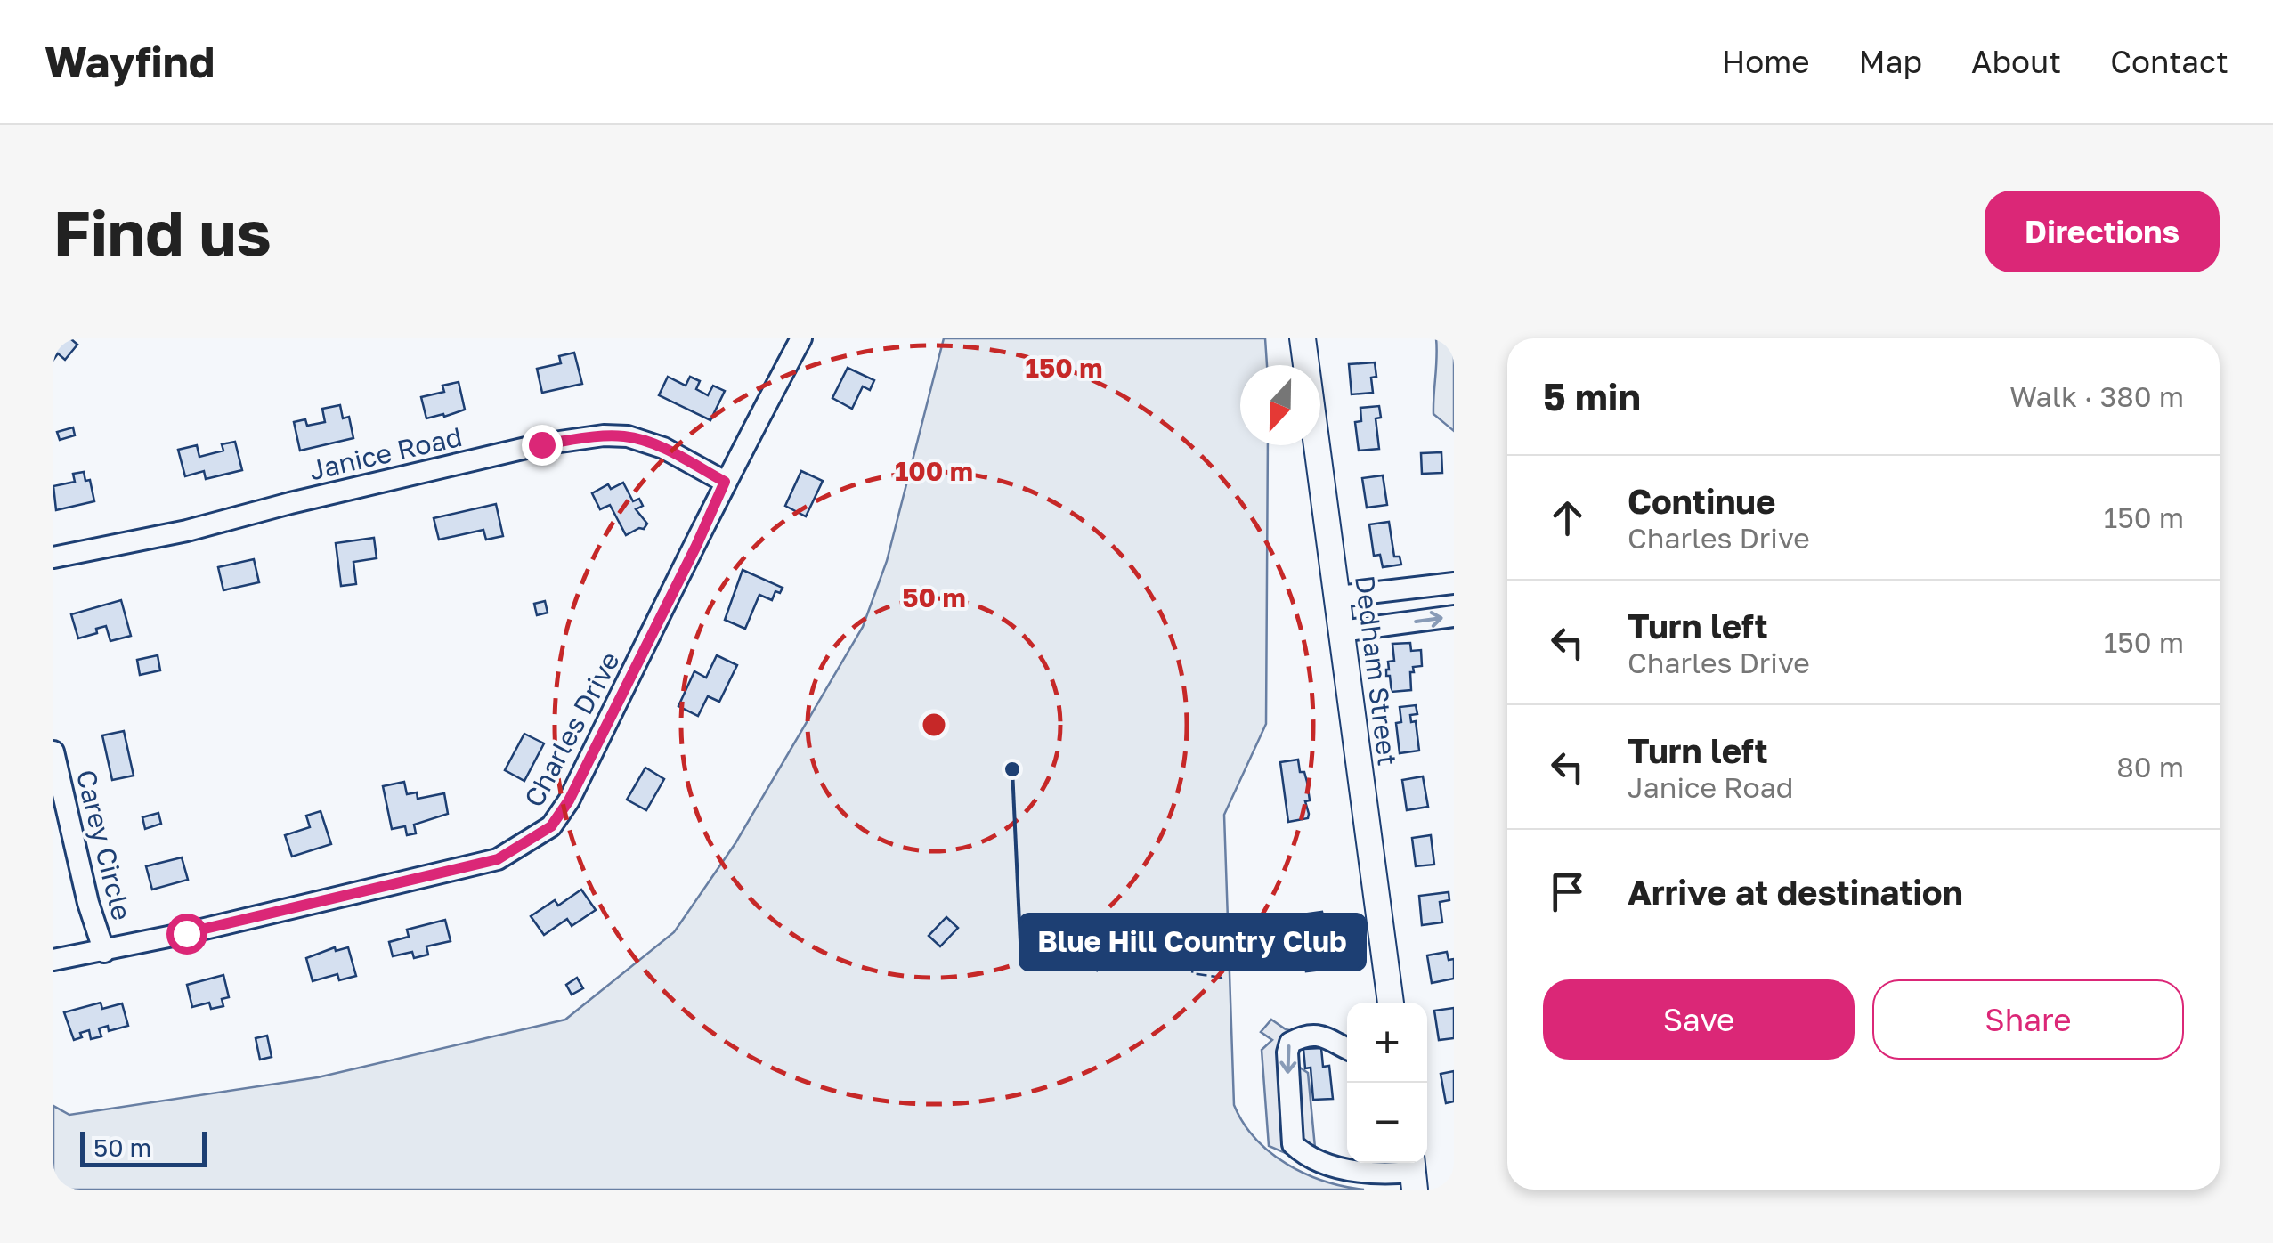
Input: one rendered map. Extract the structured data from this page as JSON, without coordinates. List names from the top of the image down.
{
  "streets": {
    "main road": ["Dedham Street"],
    "street": ["Janice Road", "Charles Drive", "Carey Circle"]
  },
  "crossings": [
    ["Janice Road", "Charles Drive"],
    ["Charles Drive", "Carey Circle"]
  ],
  "places": ["Blue Hill Country Club"],
  "scale_bar": "50 m",
  "north": "bottom",
  "page": {
    "header": "Wayfind",
    "nav": [
      "Home",
      "Map",
      "About",
      "Contact"
    ],
    "buttons": [
      "Directions",
      ["Save", "Share"]
    ],
    "title": "Find us",
    "heading": ["5 min", "Walk · 380 m"],
    "list": [
      ["Continue", "Charles Drive", "150 m"],
      ["Turn left", "Charles Drive", "150 m"],
      ["Turn left", "Janice Road", "80 m"],
      "Arrive at destination"
    ],
    "map_buttons": ["+", "−"],
    "scale": "50 m"
  },
  "rings": ["150 m", "100 m", "50 m"]
}
